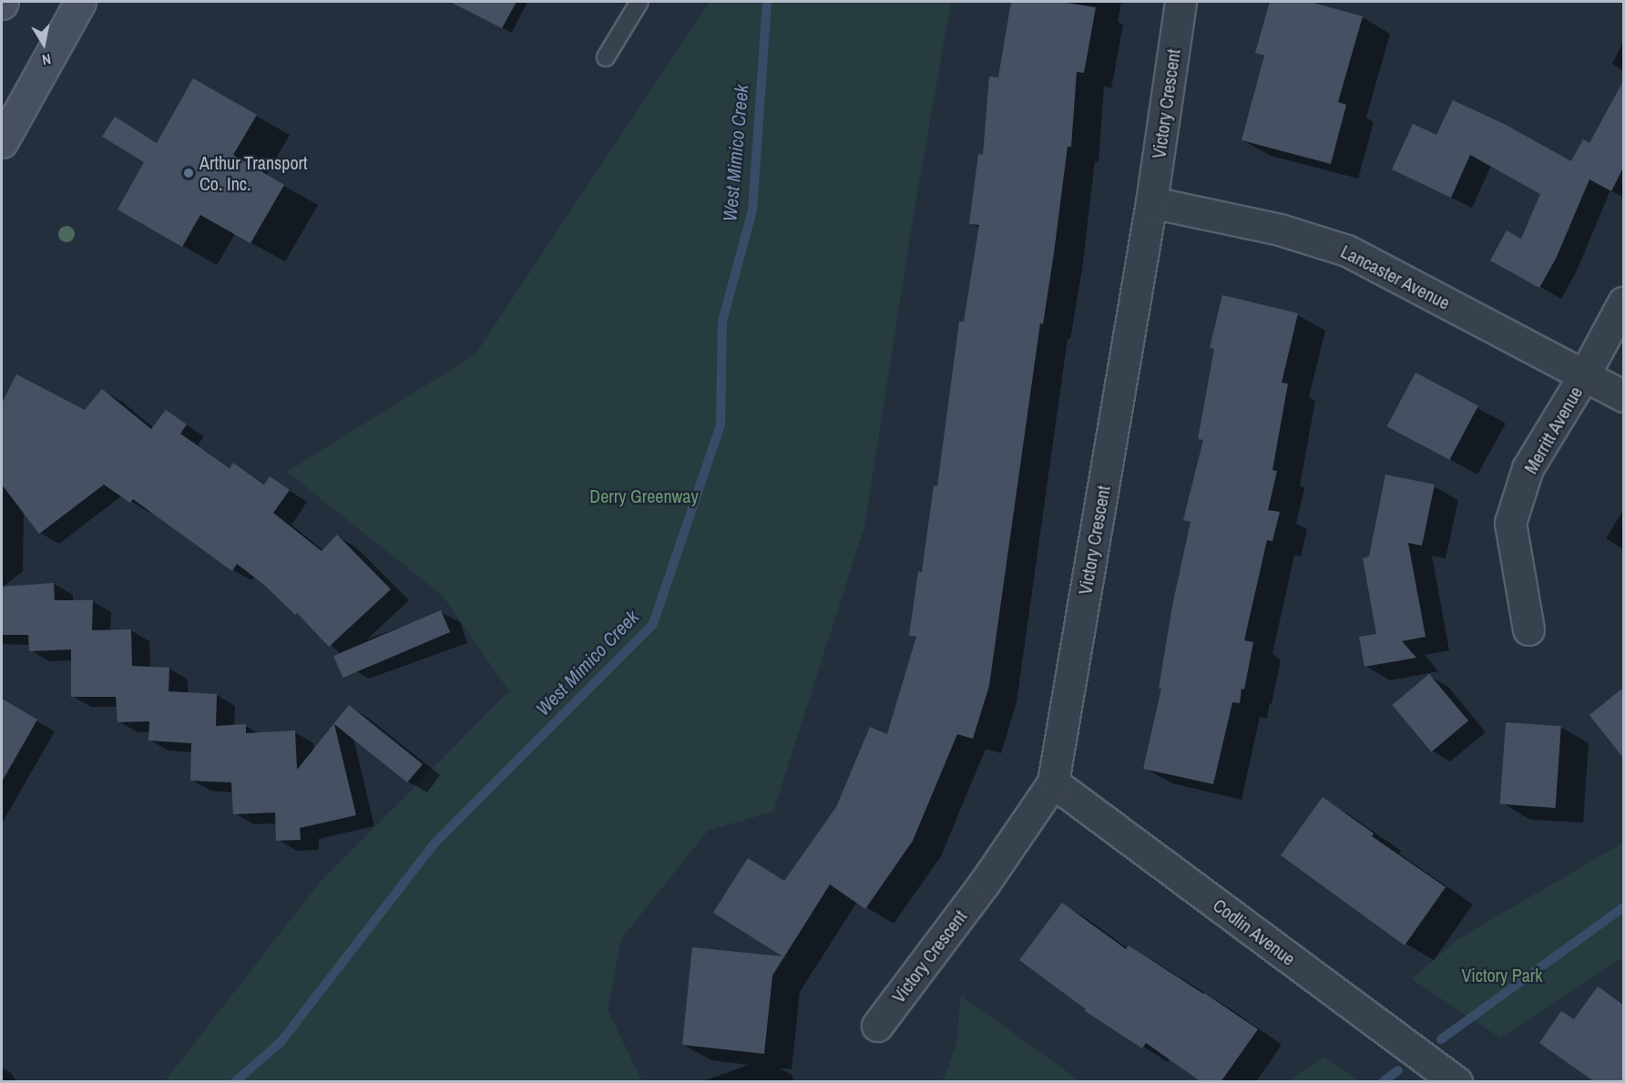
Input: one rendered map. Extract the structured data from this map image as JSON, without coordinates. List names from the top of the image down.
{
  "streets": {
    "street": [
      "Victory Crescent",
      "Lancaster Avenue",
      "Merritt Avenue",
      "Codlin Avenue"
    ]
  },
  "crossings": [
    ["Victory Crescent", "Lancaster Avenue"],
    ["Victory Crescent", "Codlin Avenue"],
    ["Lancaster Avenue", "Merritt Avenue"]
  ],
  "water": ["West Mimico Creek"],
  "parks": ["Derry Greenway", "Victory Park"],
  "places": ["Arthur Transport Co. Inc."],
  "north": "bottom"
}
